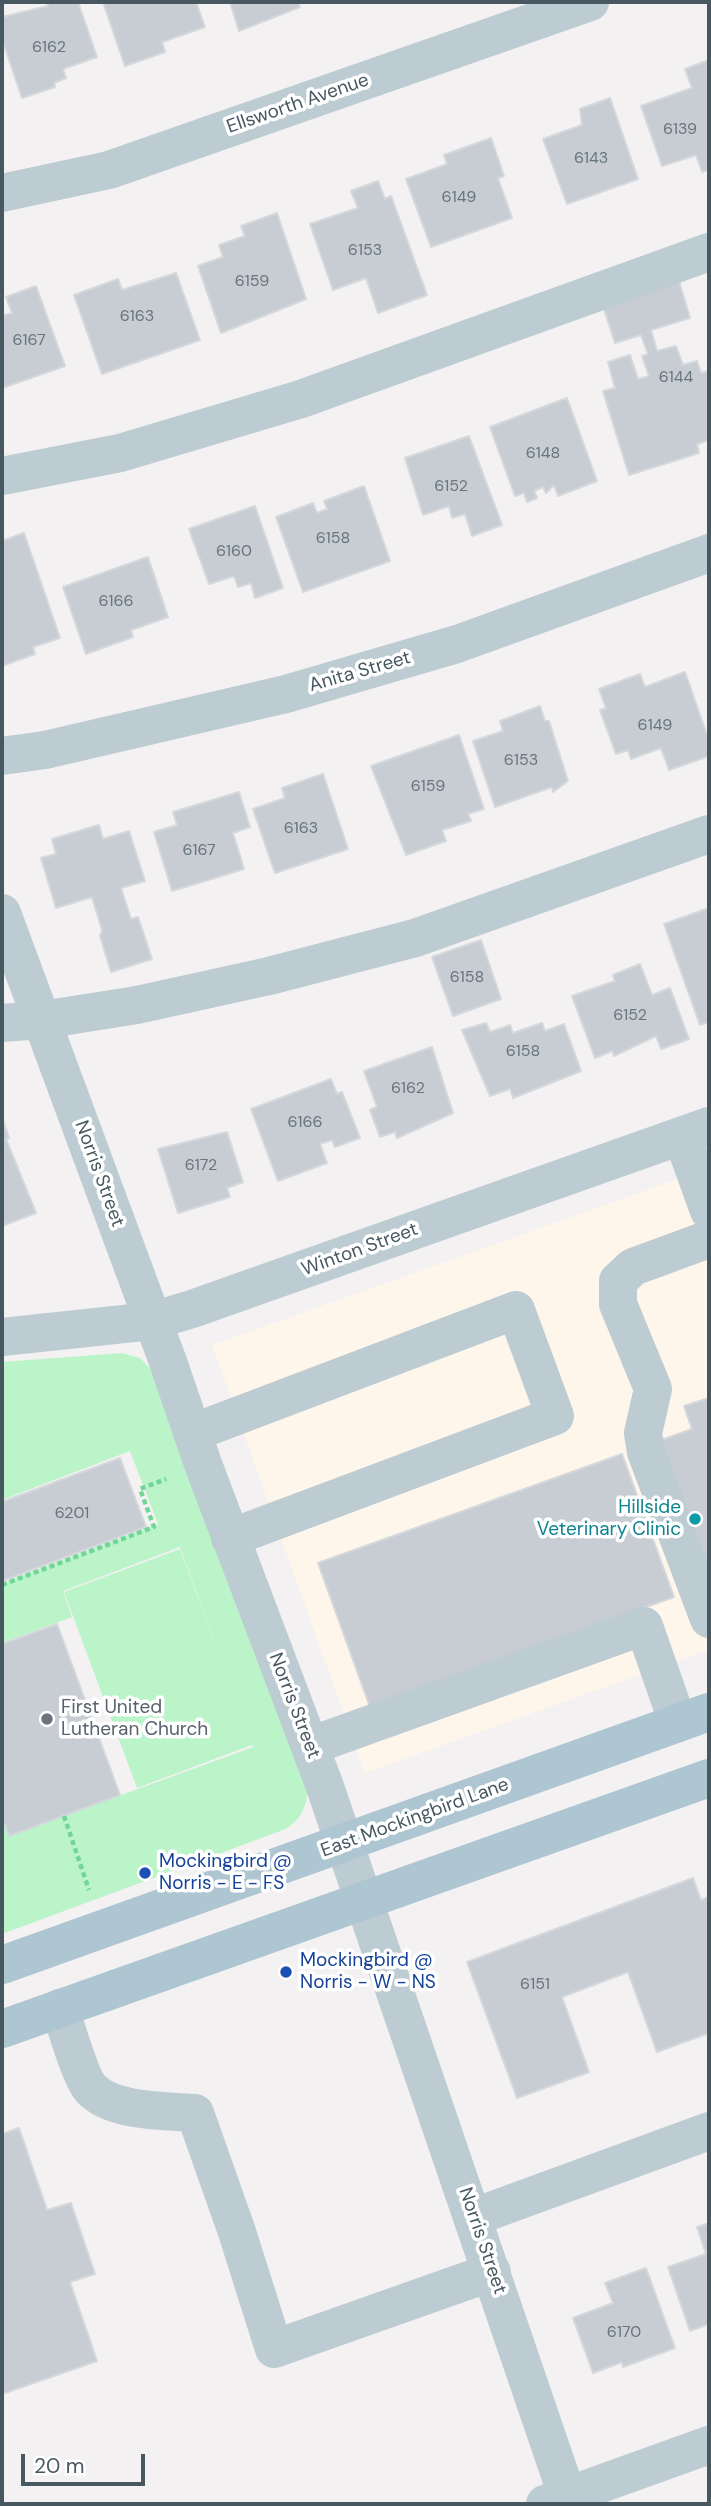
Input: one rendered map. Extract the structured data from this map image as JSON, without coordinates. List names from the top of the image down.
{
  "streets": {
    "main road": ["East Mockingbird Lane"],
    "street": [
      "Ellsworth Avenue",
      "Anita Street",
      "Norris Street",
      "Winton Street"
    ]
  },
  "crossings": [
    ["Norris Street", "Winton Street"],
    ["Norris Street", "East Mockingbird Lane"]
  ],
  "places": [
    "Hillside Veterinary Clinic",
    "First United Lutheran Church",
    "Mockingbird @ Norris - E - FS",
    "Mockingbird @ Norris - W - NS"
  ],
  "house_numbers": [
    "6162",
    "6139",
    "6143",
    "6149",
    "6153",
    "6159",
    "6163",
    "6167",
    "6144",
    "6148",
    "6152",
    "6158",
    "6160",
    "6166",
    "6149",
    "6153",
    "6159",
    "6163",
    "6167",
    "6158",
    "6152",
    "6158",
    "6162",
    "6166",
    "6172",
    "6201",
    "6151",
    "6170"
  ],
  "scale_bar": "20 m"
}
